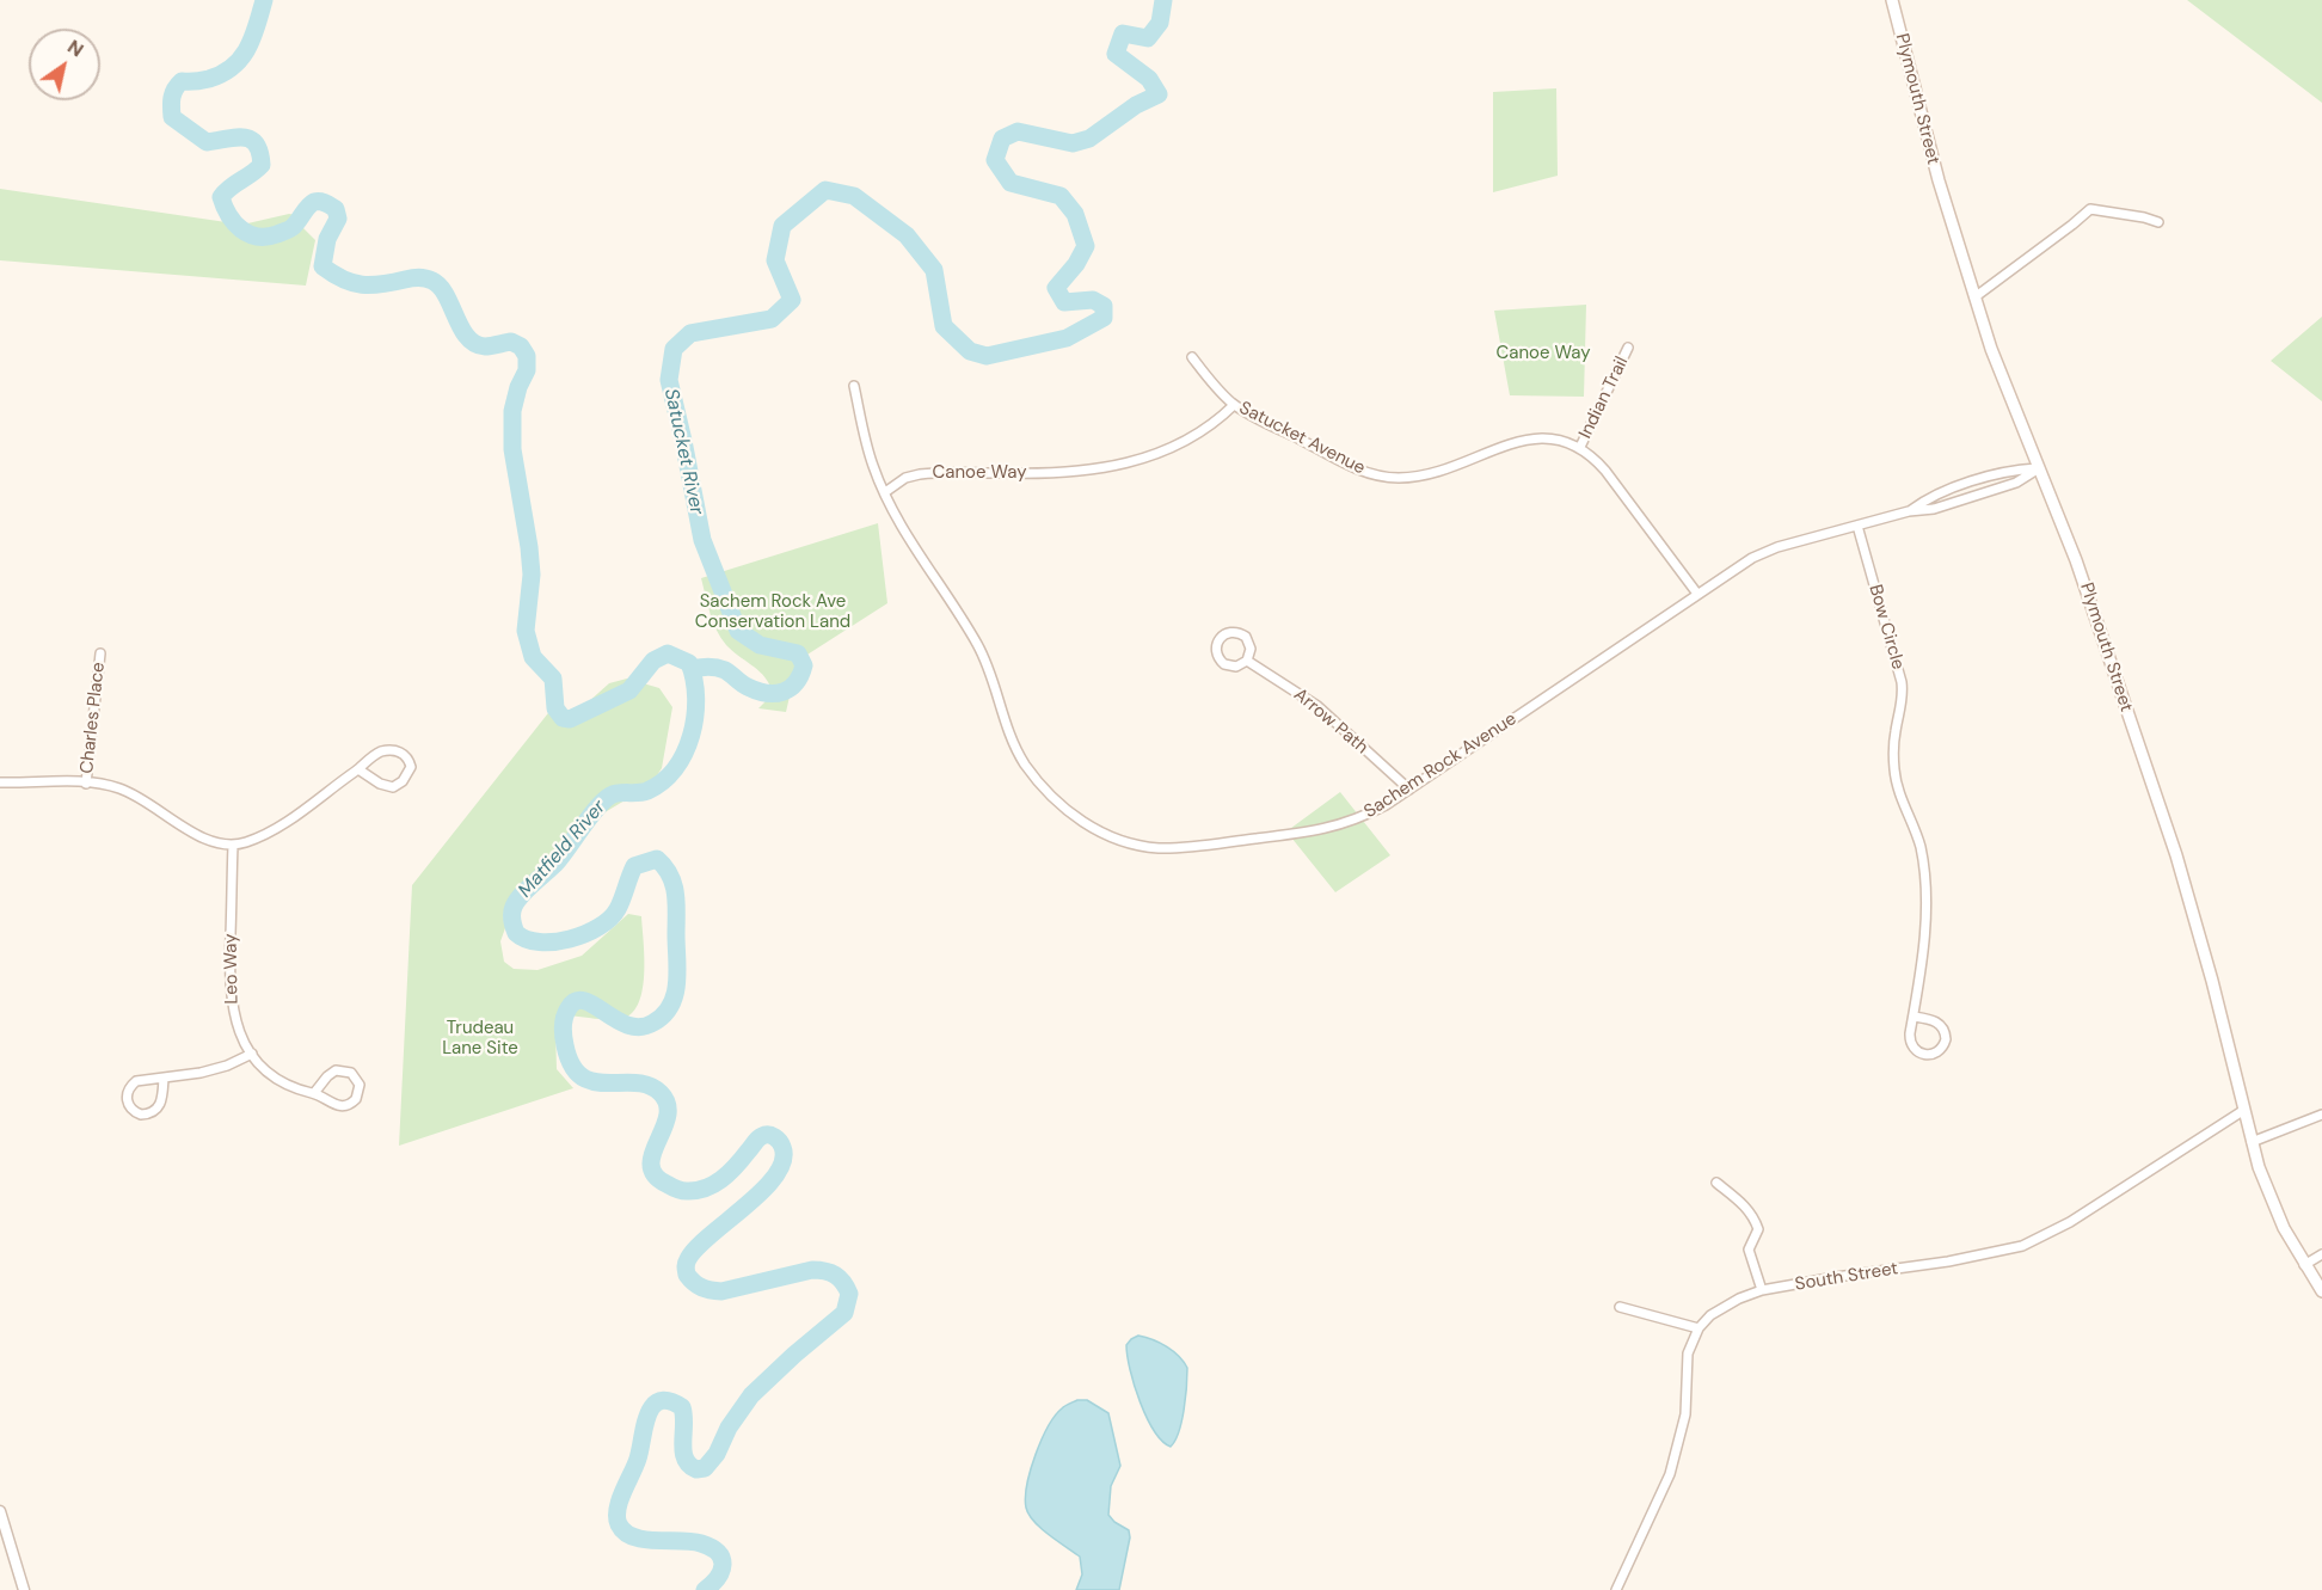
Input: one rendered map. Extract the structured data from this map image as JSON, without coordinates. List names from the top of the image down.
{
  "streets": {
    "main road": ["Plymouth Street"],
    "street": [
      "Indian Trail",
      "Satucket Avenue",
      "Canoe Way",
      "Bow Circle",
      "Charles Place",
      "Arrow Path",
      "Sachem Rock Avenue",
      "Leo Way",
      "South Street"
    ]
  },
  "crossings": [
    ["Plymouth Street", "Sachem Rock Avenue"],
    ["Plymouth Street", "South Street"],
    ["Indian Trail", "Satucket Avenue"],
    ["Satucket Avenue", "Canoe Way"],
    ["Canoe Way", "Sachem Rock Avenue"],
    ["Bow Circle", "Sachem Rock Avenue"],
    ["Arrow Path", "Sachem Rock Avenue"]
  ],
  "water": ["Satucket River", "Matfield River"],
  "parks": ["Canoe Way", "Sachem Rock Ave Conservation Land", "Trudeau Lane Site"],
  "north": "top right"
}
